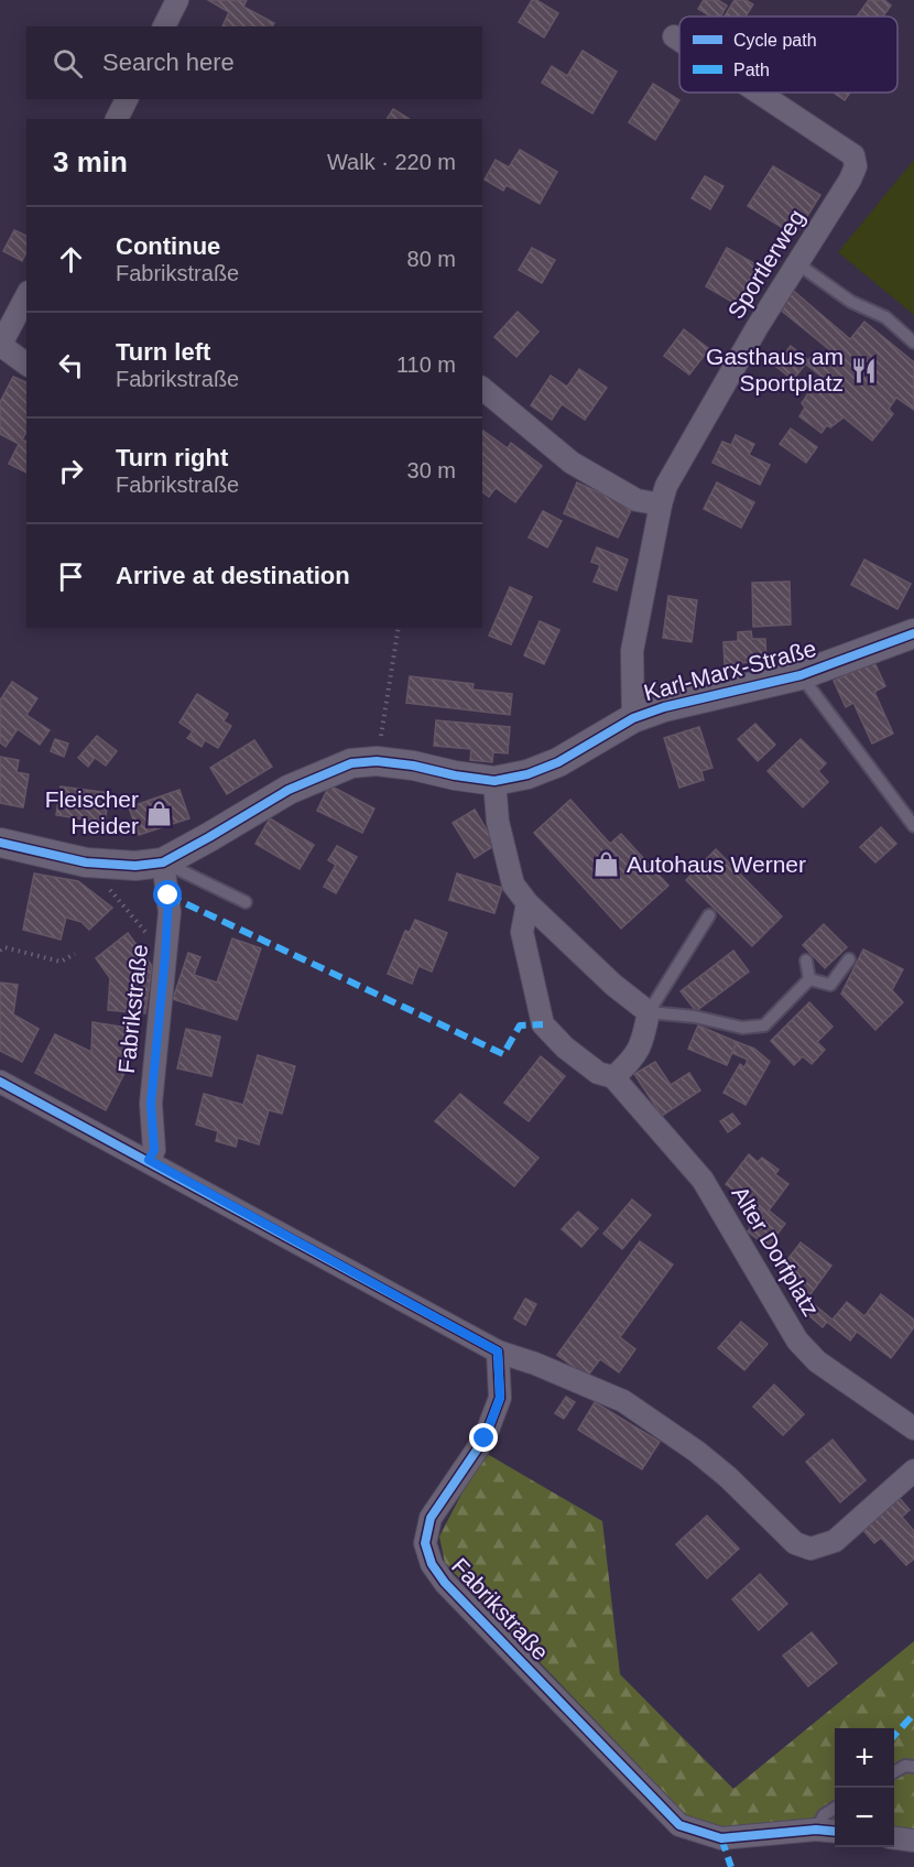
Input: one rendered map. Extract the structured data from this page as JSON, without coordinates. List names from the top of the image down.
{
  "streets": {
    "street": [
      "Sportlerweg",
      "Karl-Marx-Straße",
      "Fabrikstraße",
      "Alter Dorfplatz"
    ]
  },
  "crossings": [
    ["Sportlerweg", "Karl-Marx-Straße"],
    ["Karl-Marx-Straße", "Fabrikstraße"]
  ],
  "places": {
    "restaurant": ["Gasthaus am Sportplatz"],
    "shop": ["Fleischer Heider", "Autohaus Werner"]
  },
  "legend": ["Cycle path", "Path"],
  "page": {
    "search": "Search here",
    "heading": ["3 min", "Walk · 220 m"],
    "list": [
      ["Continue", "Fabrikstraße", "80 m"],
      ["Turn left", "Fabrikstraße", "110 m"],
      ["Turn right", "Fabrikstraße", "30 m"],
      "Arrive at destination"
    ],
    "map_buttons": ["+", "−"]
  }
}
